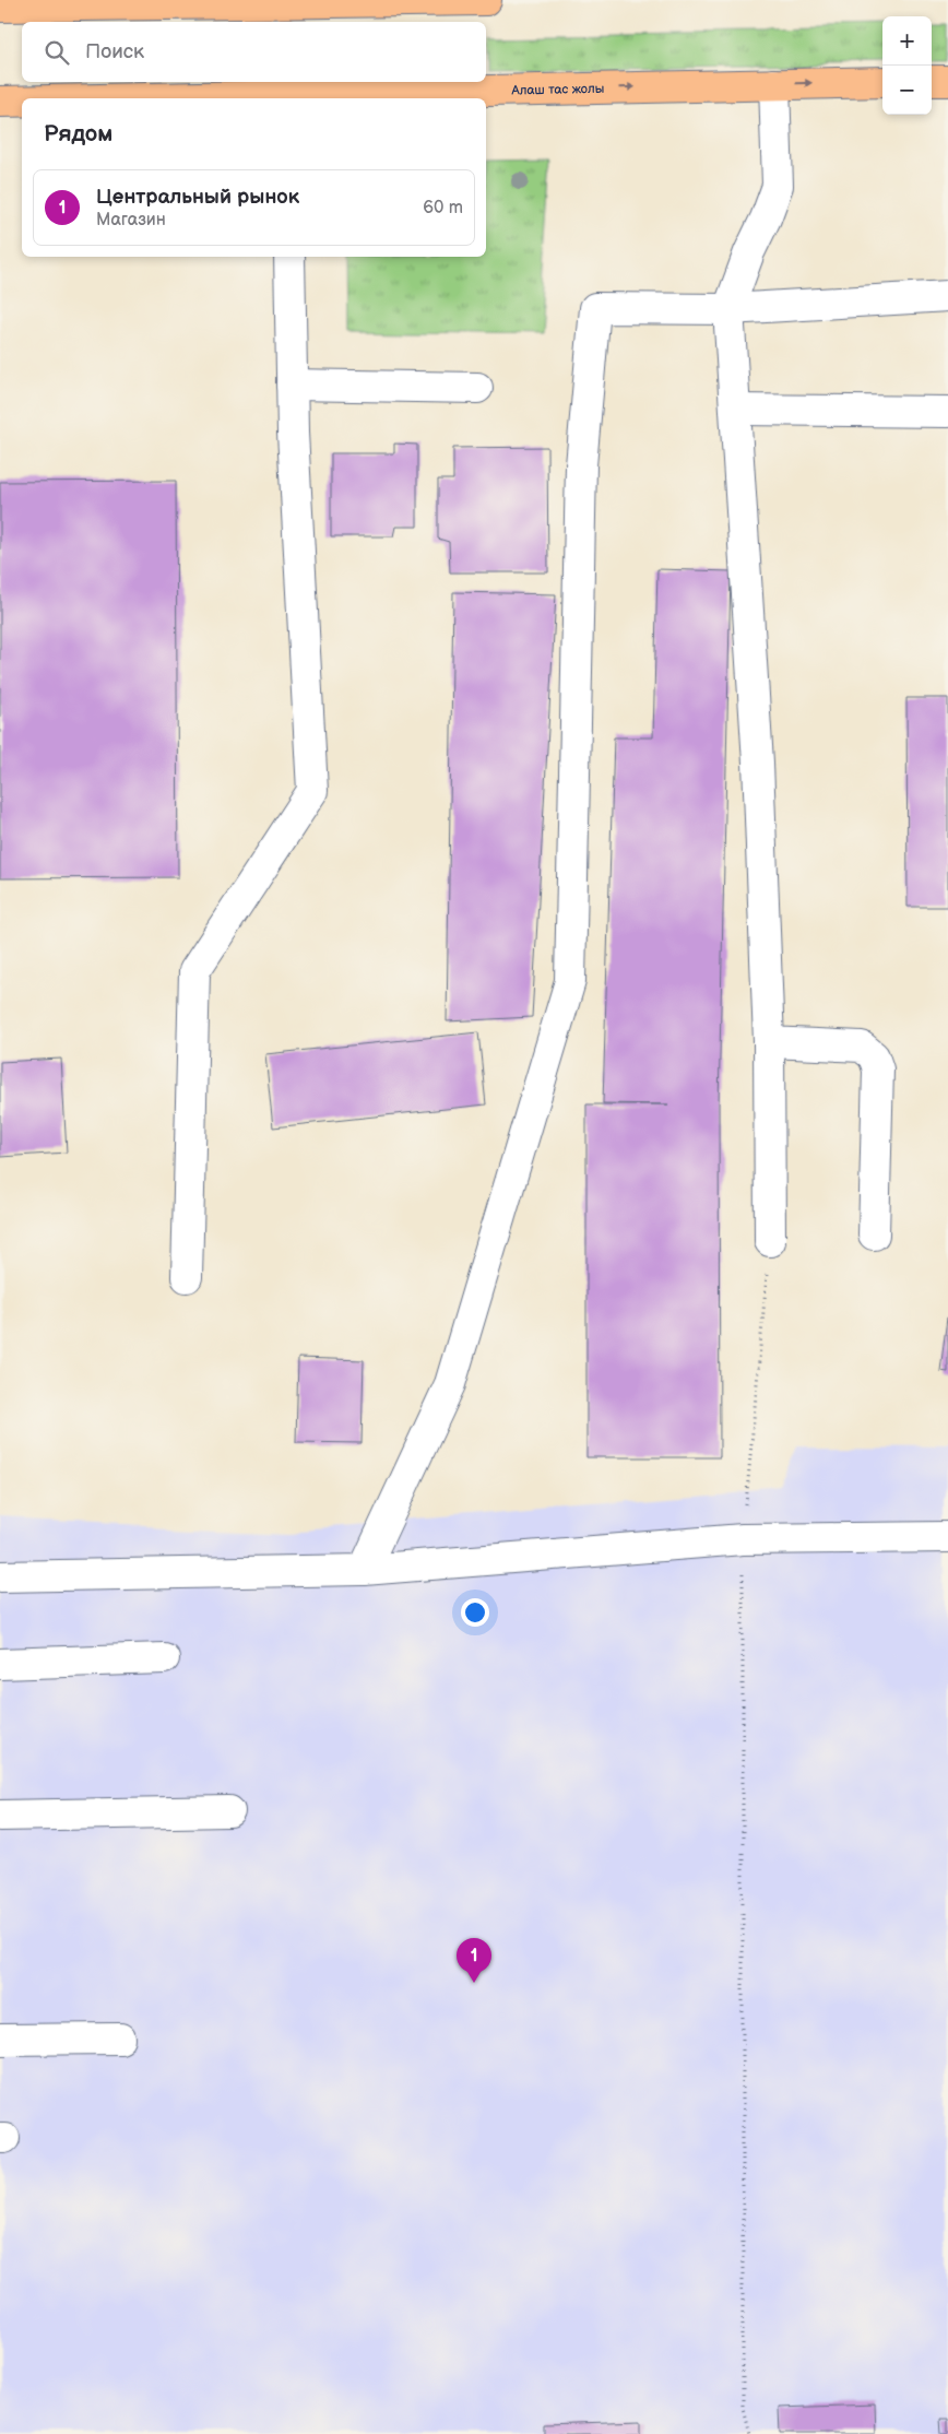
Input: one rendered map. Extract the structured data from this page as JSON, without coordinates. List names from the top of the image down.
{
  "streets": {
    "main road": ["Алаш тас жолы"]
  },
  "page": {
    "map_buttons": ["+", "−"],
    "search": "Поиск",
    "heading": "Рядом",
    "list": [
      {
        "mark": "1",
        "name": "Центральный рынок",
        "note": "Магазин",
        "value": "60 m"
      }
    ],
    "pins": "1"
  }
}
